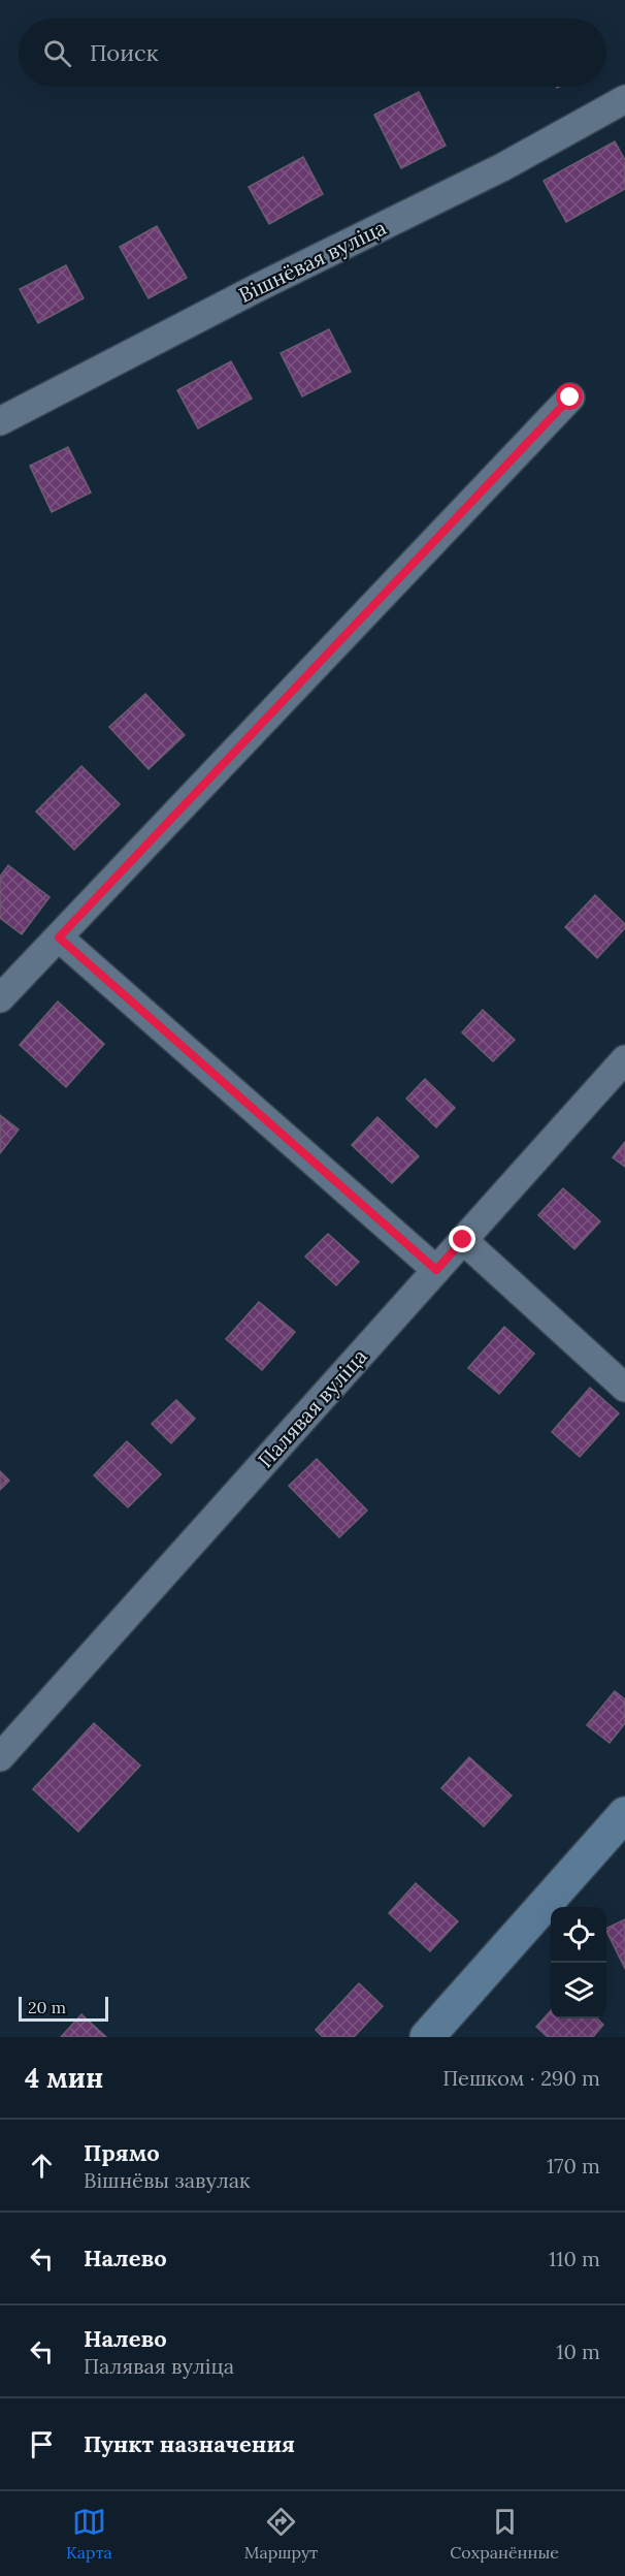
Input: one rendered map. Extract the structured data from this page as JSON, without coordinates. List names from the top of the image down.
{
  "streets": {
    "street": ["Вішнёвая вуліца", "Палявая вуліца"]
  },
  "scale_bar": "20 m",
  "page": {
    "search": "Поиск",
    "scale": "20 m",
    "heading": ["4 мин", "Пешком · 290 m"],
    "list": [
      ["Прямо", "Вішнёвы завулак", "170 m"],
      ["Налево", "110 m"],
      ["Налево", "Палявая вуліца", "10 m"],
      "Пункт назначения"
    ],
    "nav": ["Карта", "Маршрут", "Сохранённые"]
  }
}
